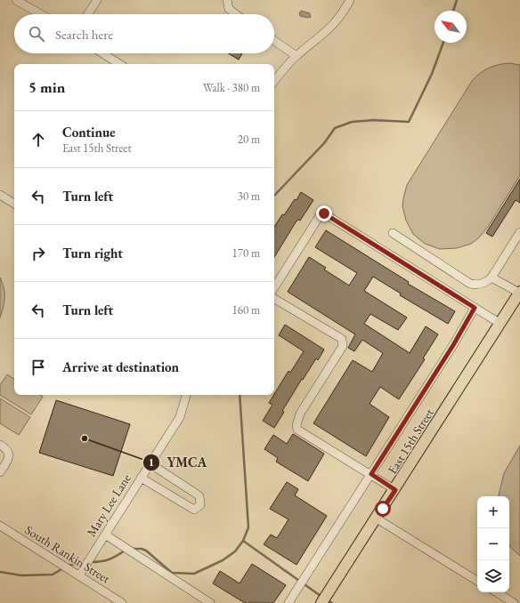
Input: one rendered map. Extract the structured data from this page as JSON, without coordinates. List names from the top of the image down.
{
  "streets": {
    "main road": ["East 15th Street"],
    "street": ["Mary Lee Lane", "South Rankin Street"]
  },
  "crossings": [
    ["Mary Lee Lane", "South Rankin Street"]
  ],
  "places": ["YMCA"],
  "north": "top left",
  "page": {
    "search": "Search here",
    "heading": ["5 min", "Walk · 380 m"],
    "list": [
      ["Continue", "East 15th Street", "20 m"],
      ["Turn left", "30 m"],
      ["Turn right", "170 m"],
      ["Turn left", "160 m"],
      "Arrive at destination"
    ],
    "map_buttons": ["+", "−"]
  }
}
